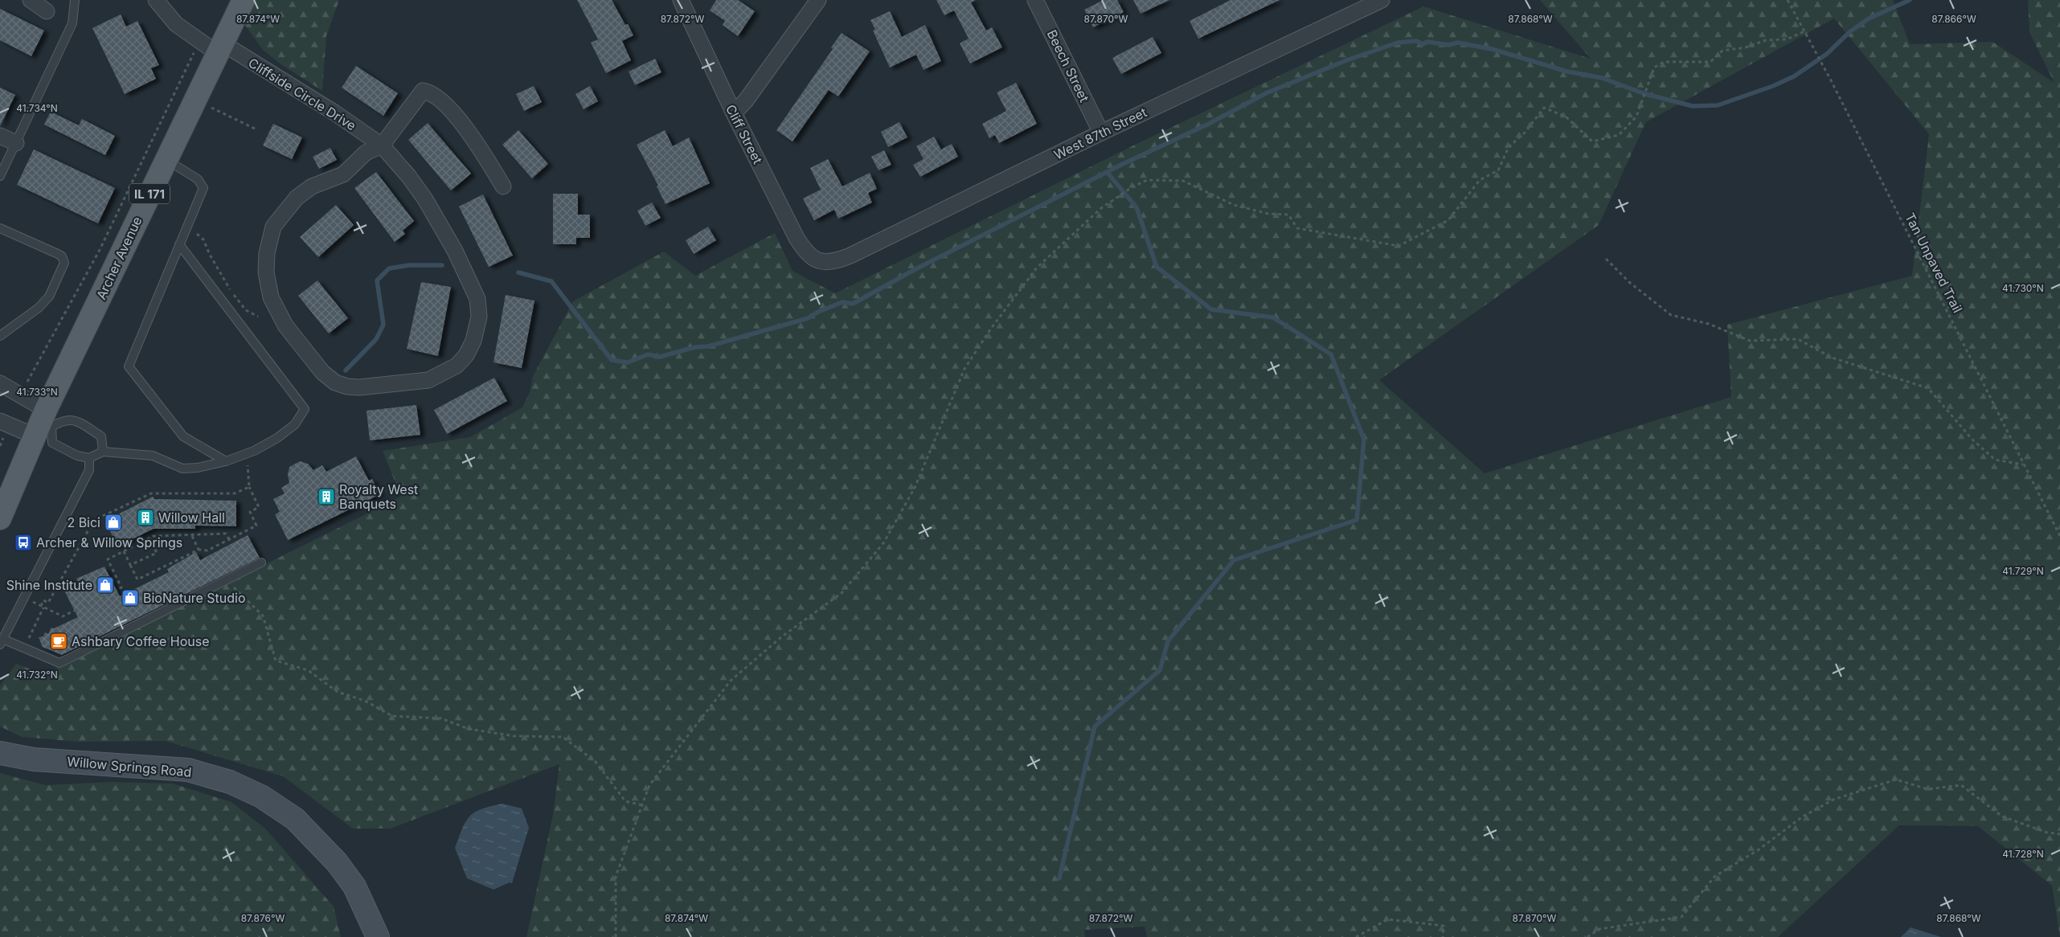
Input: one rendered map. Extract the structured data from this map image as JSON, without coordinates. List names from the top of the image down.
{
  "streets": {
    "main road": ["IL 171", "Archer Avenue"],
    "street": [
      "Beech Street",
      "Cliffside Circle Drive",
      "West 87th Street",
      "Cliff Street",
      "Willow Springs Road"
    ],
    "path": ["Tan Unpaved Trail"]
  },
  "crossings": [
    ["Beech Street", "West 87th Street"],
    ["Cliffside Circle Drive", "Archer Avenue"],
    ["West 87th Street", "Cliff Street"]
  ],
  "places": {
    "building": ["Royalty West Banquets", "Willow Hall"],
    "shop": ["2 Bici", "Shine Institute", "BioNature Studio"],
    "bus stop": ["Archer & Willow Springs"],
    "cafe": ["Ashbary Coffee House"]
  },
  "coordinates": [
    "87.874°W",
    "87.872°W",
    "87.870°W",
    "87.868°W",
    "87.866°W",
    "41.734°N",
    "41.730°N",
    "41.733°N",
    "41.729°N",
    "41.732°N",
    "41.728°N",
    "87.876°W"
  ]
}
